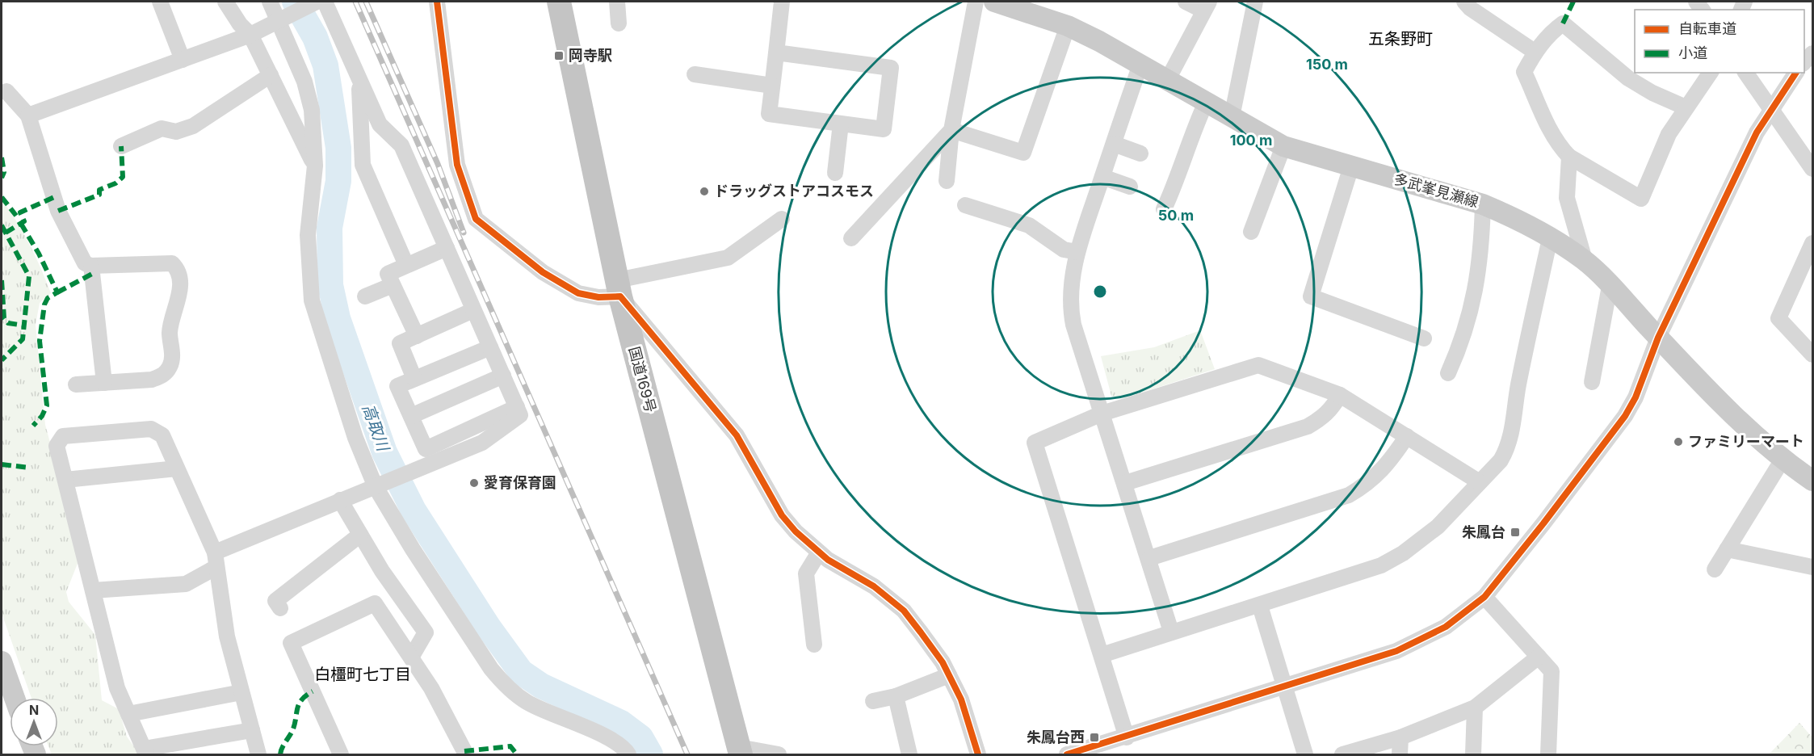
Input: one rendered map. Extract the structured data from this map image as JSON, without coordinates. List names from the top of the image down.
{
  "streets": {
    "highway": ["国道169号"],
    "main road": ["多武峯見瀬線"]
  },
  "districts": ["五条野町", "白橿町七丁目"],
  "water": ["高取川"],
  "places": {
    "transit": ["岡寺駅", "朱鳳台", "朱鳳台西"],
    "other": ["ドラッグストアコスモス", "ファミリーマート", "愛育保育園"]
  },
  "legend": ["自転車道", "小道"],
  "north": "top",
  "rings": ["150 m", "100 m", "50 m"]
}
